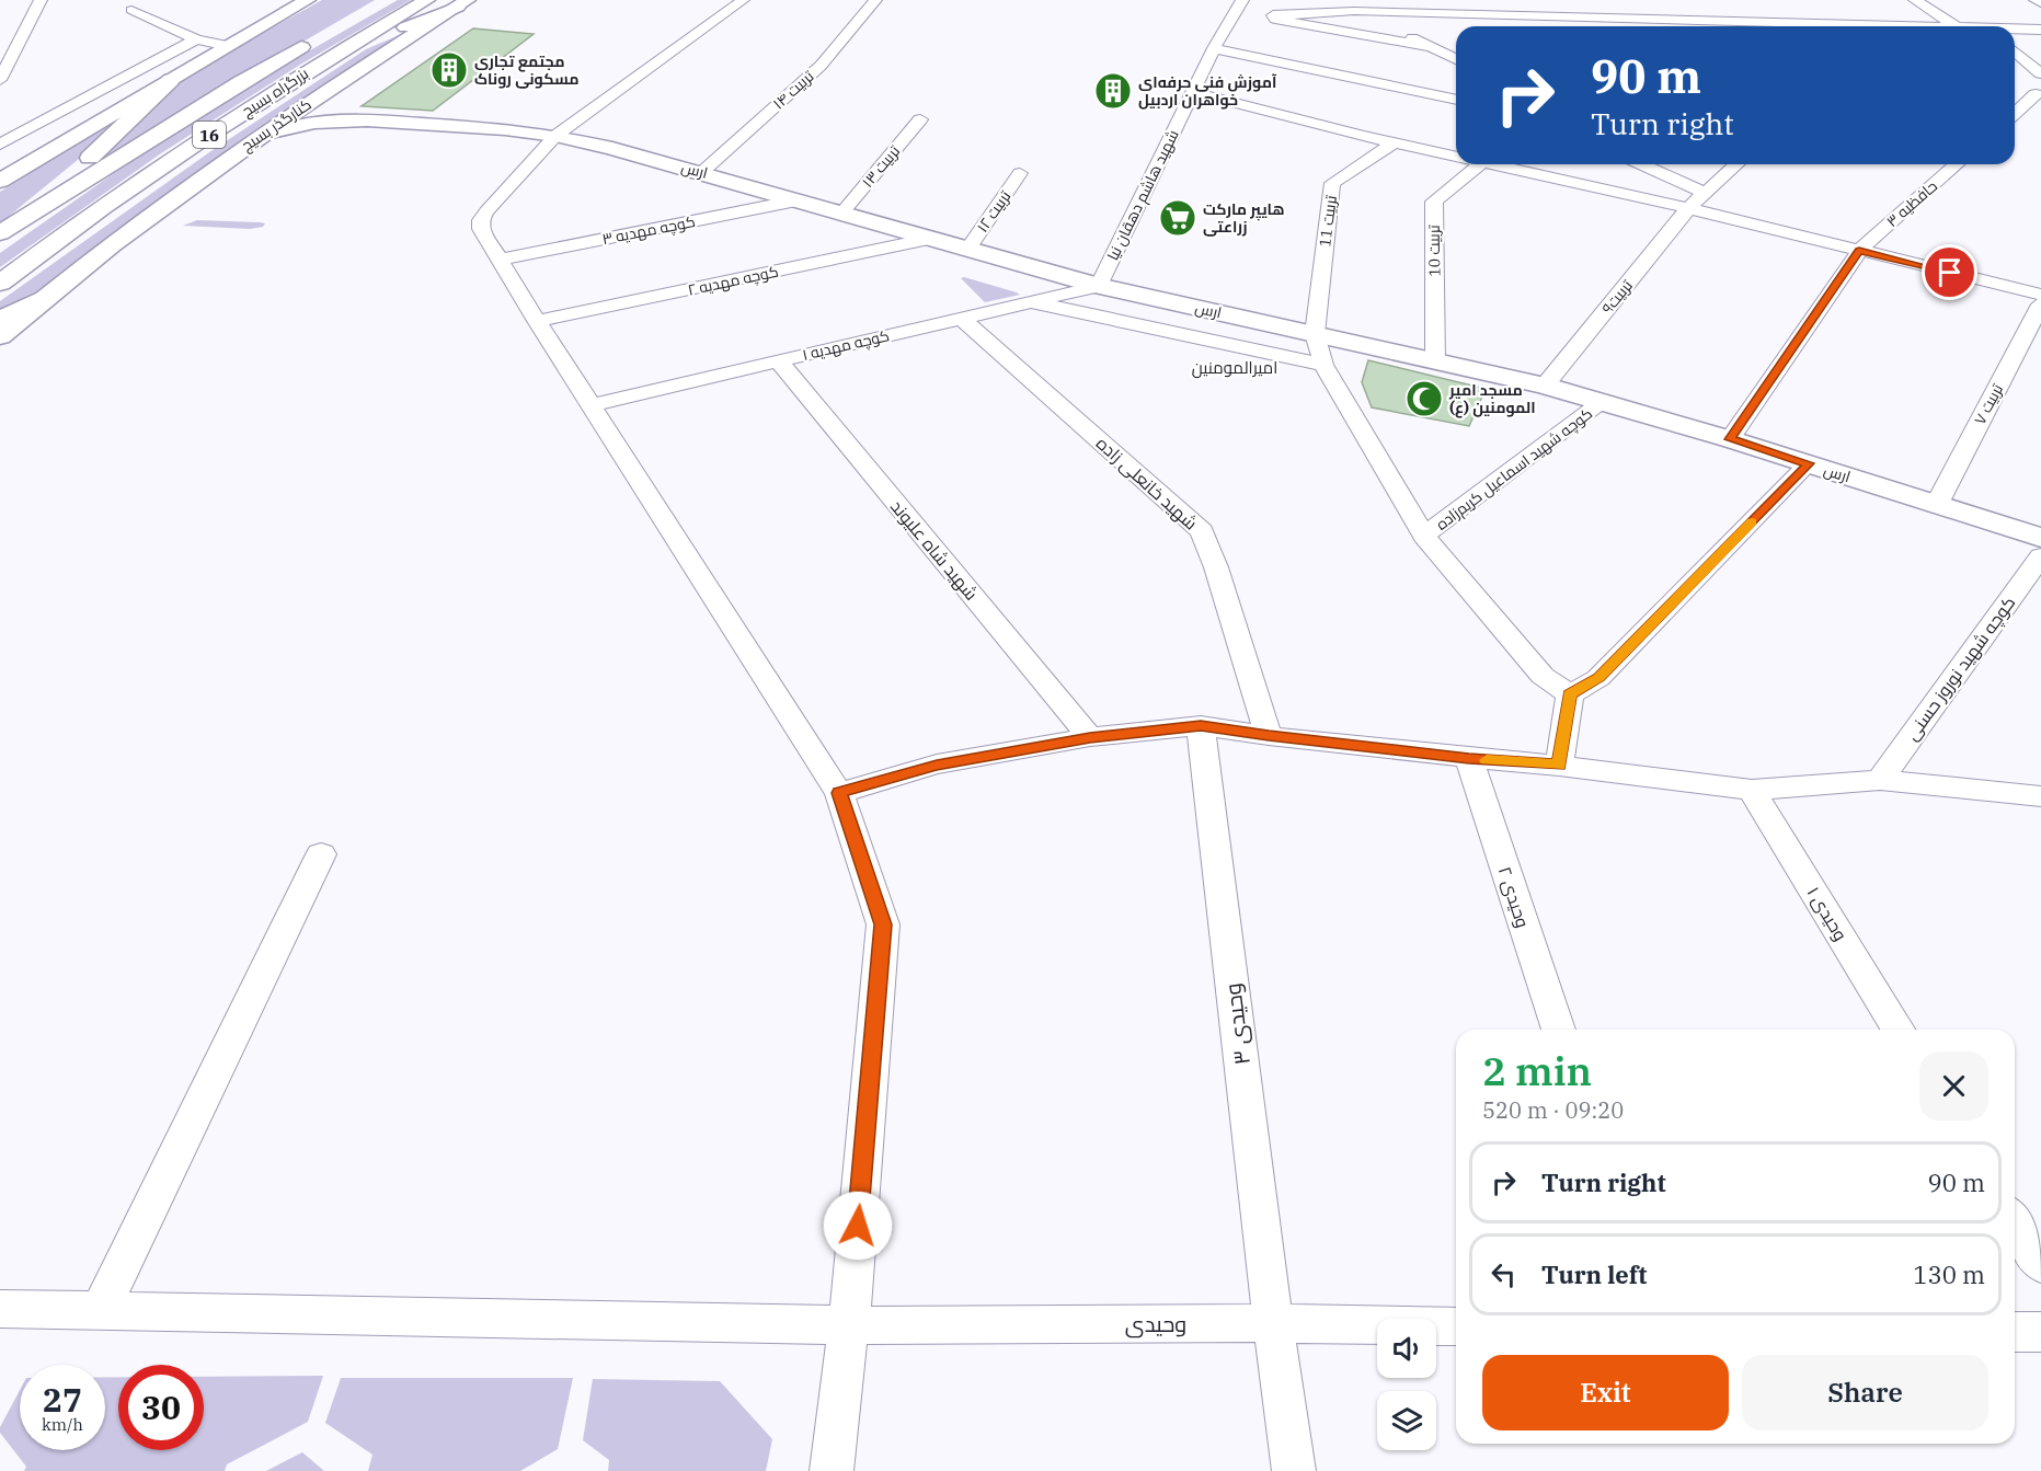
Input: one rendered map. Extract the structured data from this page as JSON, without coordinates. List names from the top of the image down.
{
  "streets": {
    "main road": [
      "بزرگراه بسیج",
      "کنارگذر بسیج",
      "16",
      "ارس"
    ],
    "street": [
      "تربیت ۱۴",
      "تربیت ۱۳",
      "شهید هاشم دهقان نیا",
      "حافظیه ۳",
      "تربیت ۱۲",
      "تربیت 11",
      "کوچه مهدیه ۳",
      "تربیت 10",
      "کوچه مهدیه ۲",
      "تربیت۹",
      "کوچه مهدیه ۱",
      "تربیت ۷",
      "کوچه شهید اسماعیل کریم‌زاده",
      "شهید خانعلی زاده",
      "شهید شاه علیوند",
      "کوچه شهید نوروز حسنی",
      "وحیدی ۲",
      "وحیدی ۱",
      "وحیدی ۳",
      "وحیدی"
    ]
  },
  "crossings": [
    ["تربیت ۱۴", "ارس"],
    ["کنارگذر بسیج", "ارس"],
    ["تربیت ۱۳", "ارس"],
    ["ارس", "شهید هاشم دهقان نیا"],
    ["ارس", "حافظیه ۳"],
    ["ارس", "تربیت ۱۲"],
    ["ارس", "تربیت 11"],
    ["ارس", "کوچه مهدیه ۳"],
    ["ارس", "تربیت 10"],
    ["ارس", "کوچه مهدیه ۲"],
    ["ارس", "تربیت۹"],
    ["ارس", "کوچه مهدیه ۱"],
    ["ارس", "تربیت ۷"],
    ["ارس", "کوچه شهید اسماعیل کریم‌زاده"],
    ["شهید هاشم دهقان نیا", "کوچه مهدیه ۱"],
    ["کوچه مهدیه ۱", "شهید خانعلی زاده"],
    ["کوچه مهدیه ۱", "شهید شاه علیوند"],
    ["وحیدی ۳", "وحیدی"]
  ],
  "districts": ["امیرالمومنین"],
  "places": {
    "building": ["مجتمع تجاری مسکونی روناک", "آموزش فنی حرفه‌ای خواهران اردبیل"],
    "supermarket": ["هایپر مارکت زراعتی"],
    "mosque": ["مسجد امیر المومنین (ع)"]
  },
  "page": {
    "turn": ["90 m", "Turn right"],
    "heading": ["2 min", "520 m · 09:20"],
    "list": [
      {
        "name": "Turn right",
        "value": "90 m"
      },
      {
        "name": "Turn left",
        "value": "130 m"
      }
    ],
    "buttons": ["Exit", "Share"],
    "speed": "27 km/h",
    "limit": "30"
  }
}
